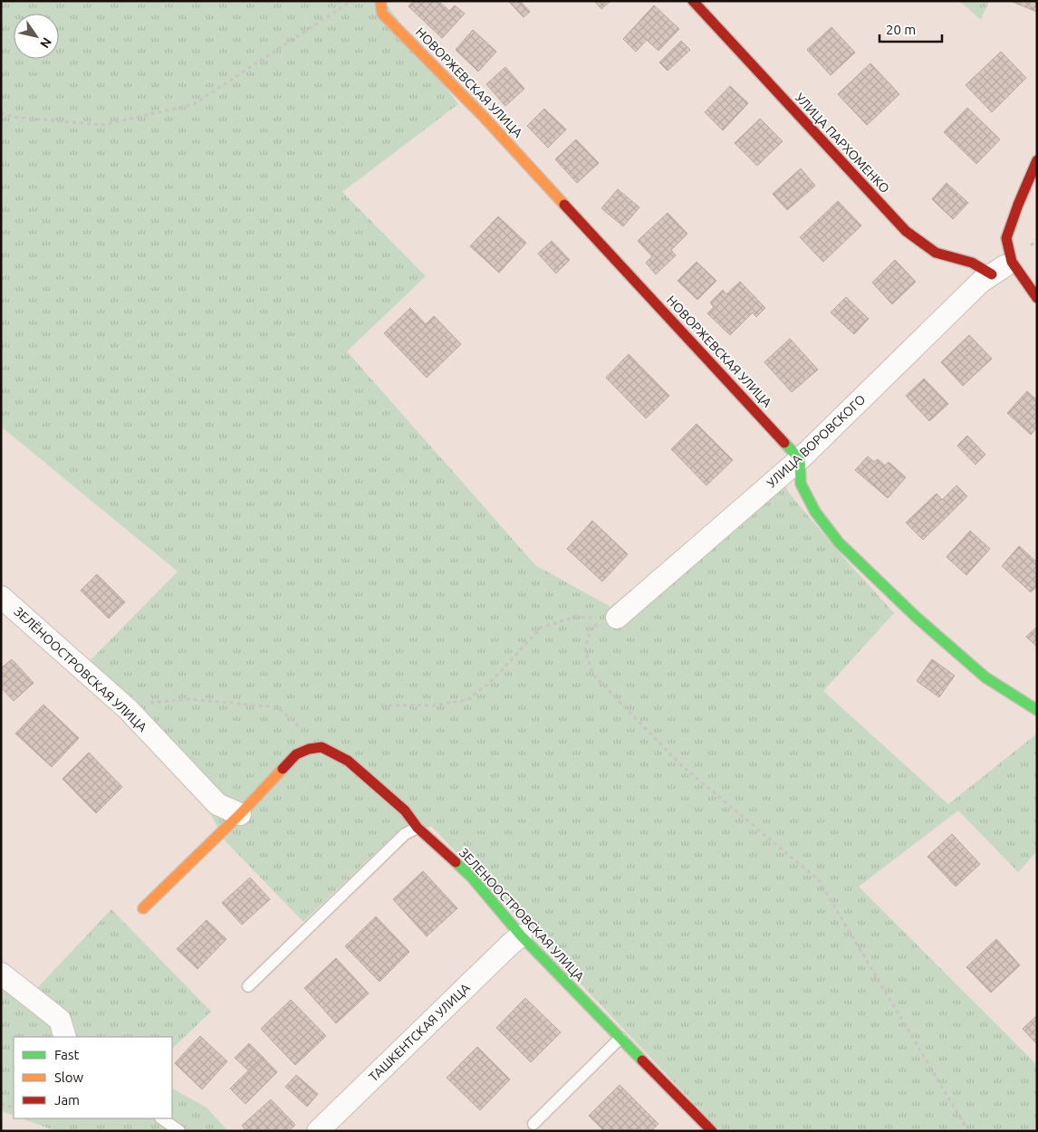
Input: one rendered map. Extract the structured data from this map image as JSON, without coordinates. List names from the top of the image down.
{
  "streets": {
    "street": [
      "НОВОРЖЕВСКАЯ УЛИЦА",
      "УЛИЦА ПАРХОМЕНКО",
      "УЛИЦА ВОРОВСКОГО",
      "ЗЕЛЁНООСТРОВСКАЯ УЛИЦА",
      "ЗЕЛЕНООСТРОВСКАЯ УЛИЦА",
      "ТАШКЕНТСКАЯ УЛИЦА"
    ]
  },
  "crossings": [
    ["НОВОРЖЕВСКАЯ УЛИЦА", "УЛИЦА ВОРОВСКОГО"],
    ["УЛИЦА ПАРХОМЕНКО", "УЛИЦА ВОРОВСКОГО"],
    ["ЗЕЛЕНООСТРОВСКАЯ УЛИЦА", "ТАШКЕНТСКАЯ УЛИЦА"]
  ],
  "legend": ["Fast", "Slow", "Jam"],
  "scale_bar": "20 m",
  "north": "bottom right"
}
